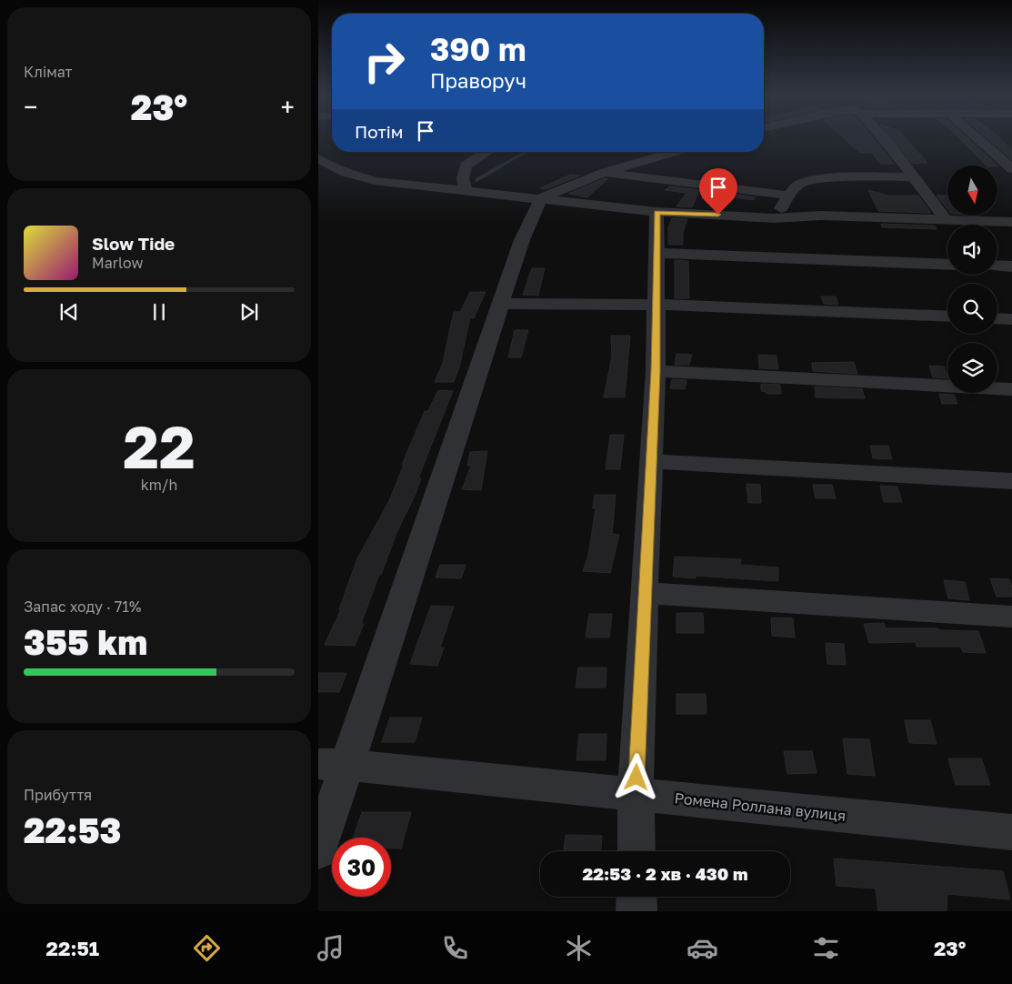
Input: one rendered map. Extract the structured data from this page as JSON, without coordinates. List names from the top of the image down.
{
  "streets": {
    "street": ["Ромена Роллана вулиця"]
  },
  "north": "bottom",
  "page": {
    "tile": [
      "Клімат",
      ["22", "km/h"],
      ["Запас ходу · 71%", "355 km"],
      ["Прибуття", "22:53"]
    ],
    "turn": ["390 m", "Праворуч"],
    "heat": ["−", "23°", "+"],
    "then": "Потім",
    "song": ["Slow Tide", "Marlow"],
    "limit": "30",
    "trip": "22:53 · 2 хв · 430 m",
    "tabs": ["22:51", "23°"]
  }
}
